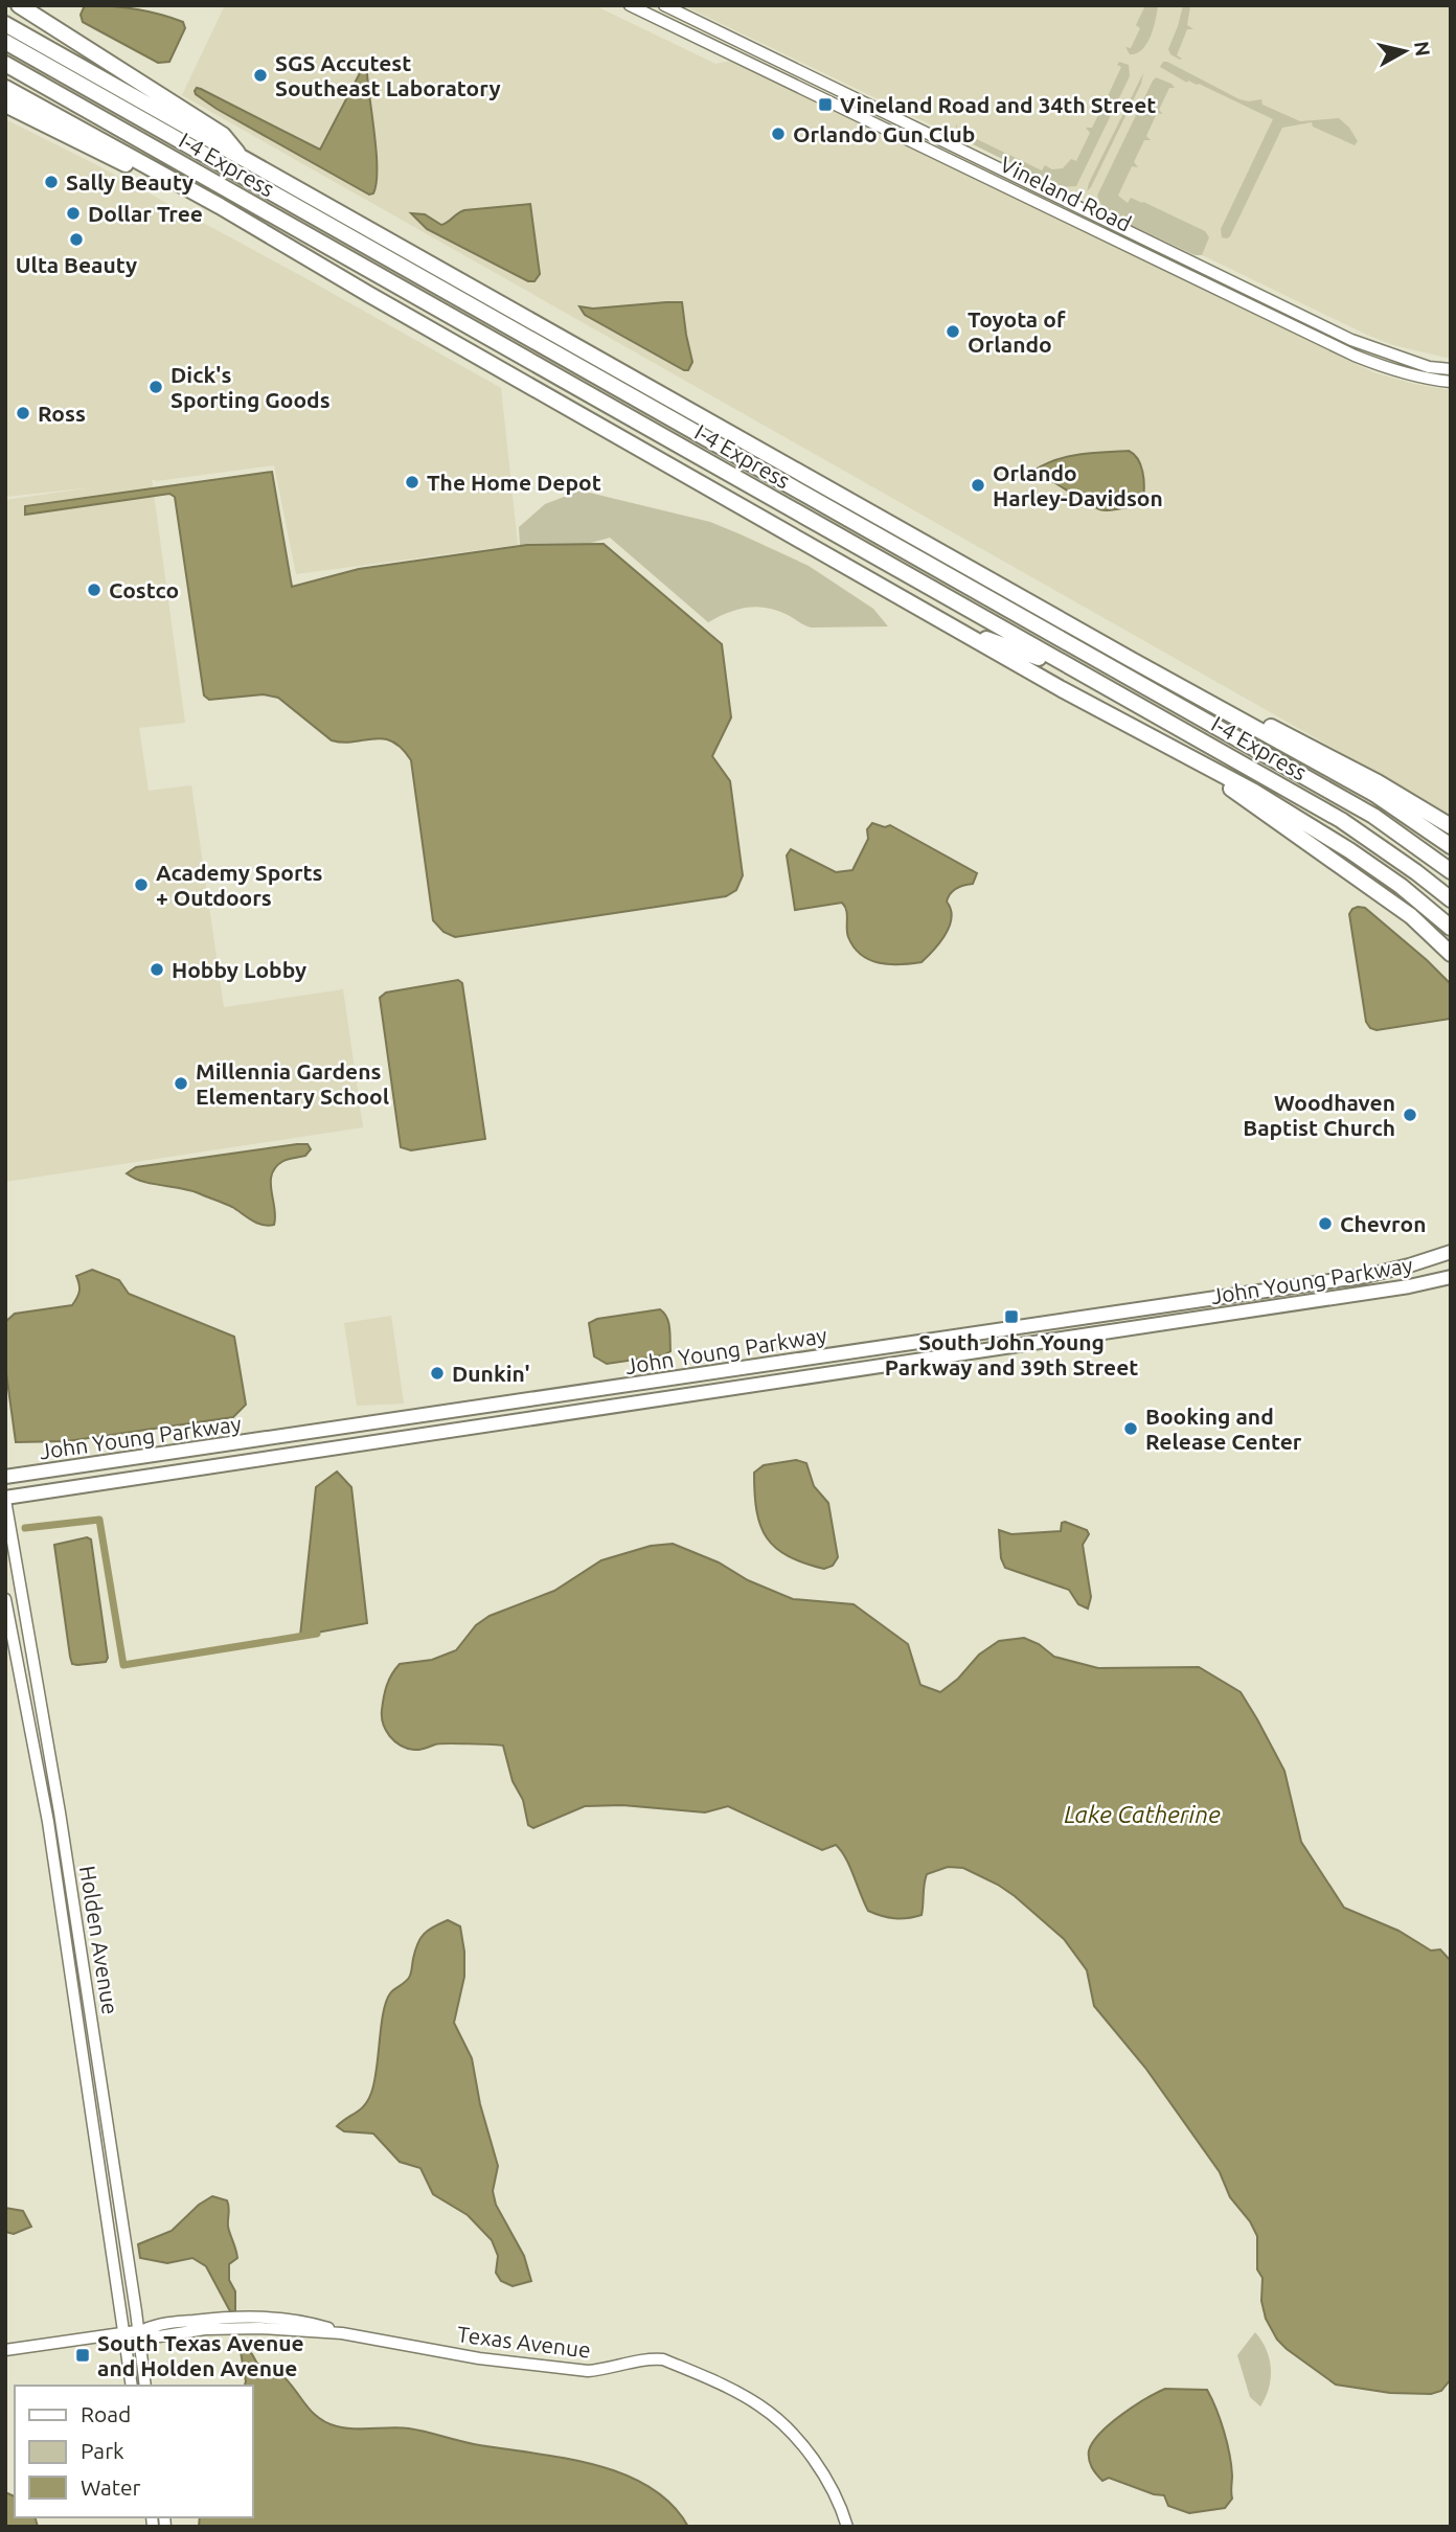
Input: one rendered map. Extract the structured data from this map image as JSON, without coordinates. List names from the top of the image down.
{
  "streets": {
    "highway": ["I-4 Express", "John Young Parkway"],
    "street": ["Vineland Road", "Holden Avenue", "Texas Avenue"]
  },
  "crossings": [
    ["John Young Parkway", "Holden Avenue"],
    ["Holden Avenue", "Texas Avenue"]
  ],
  "water": ["Lake Catherine"],
  "places": {
    "other": [
      "SGS Accutest Southeast Laboratory",
      "Orlando Gun Club",
      "Sally Beauty",
      "Dollar Tree",
      "Ulta Beauty",
      "Toyota of Orlando",
      "Dick's Sporting Goods",
      "Ross",
      "The Home Depot",
      "Orlando Harley-Davidson",
      "Costco",
      "Academy Sports + Outdoors",
      "Hobby Lobby",
      "Millennia Gardens Elementary School",
      "Woodhaven Baptist Church",
      "Chevron",
      "Dunkin'",
      "Booking and Release Center"
    ],
    "transit": ["Vineland Road and 34th Street", "South John Young Parkway and 39th Street", "South Texas Avenue and Holden Avenue"]
  },
  "legend": ["Road", "Park", "Water"],
  "north": "right"
}
